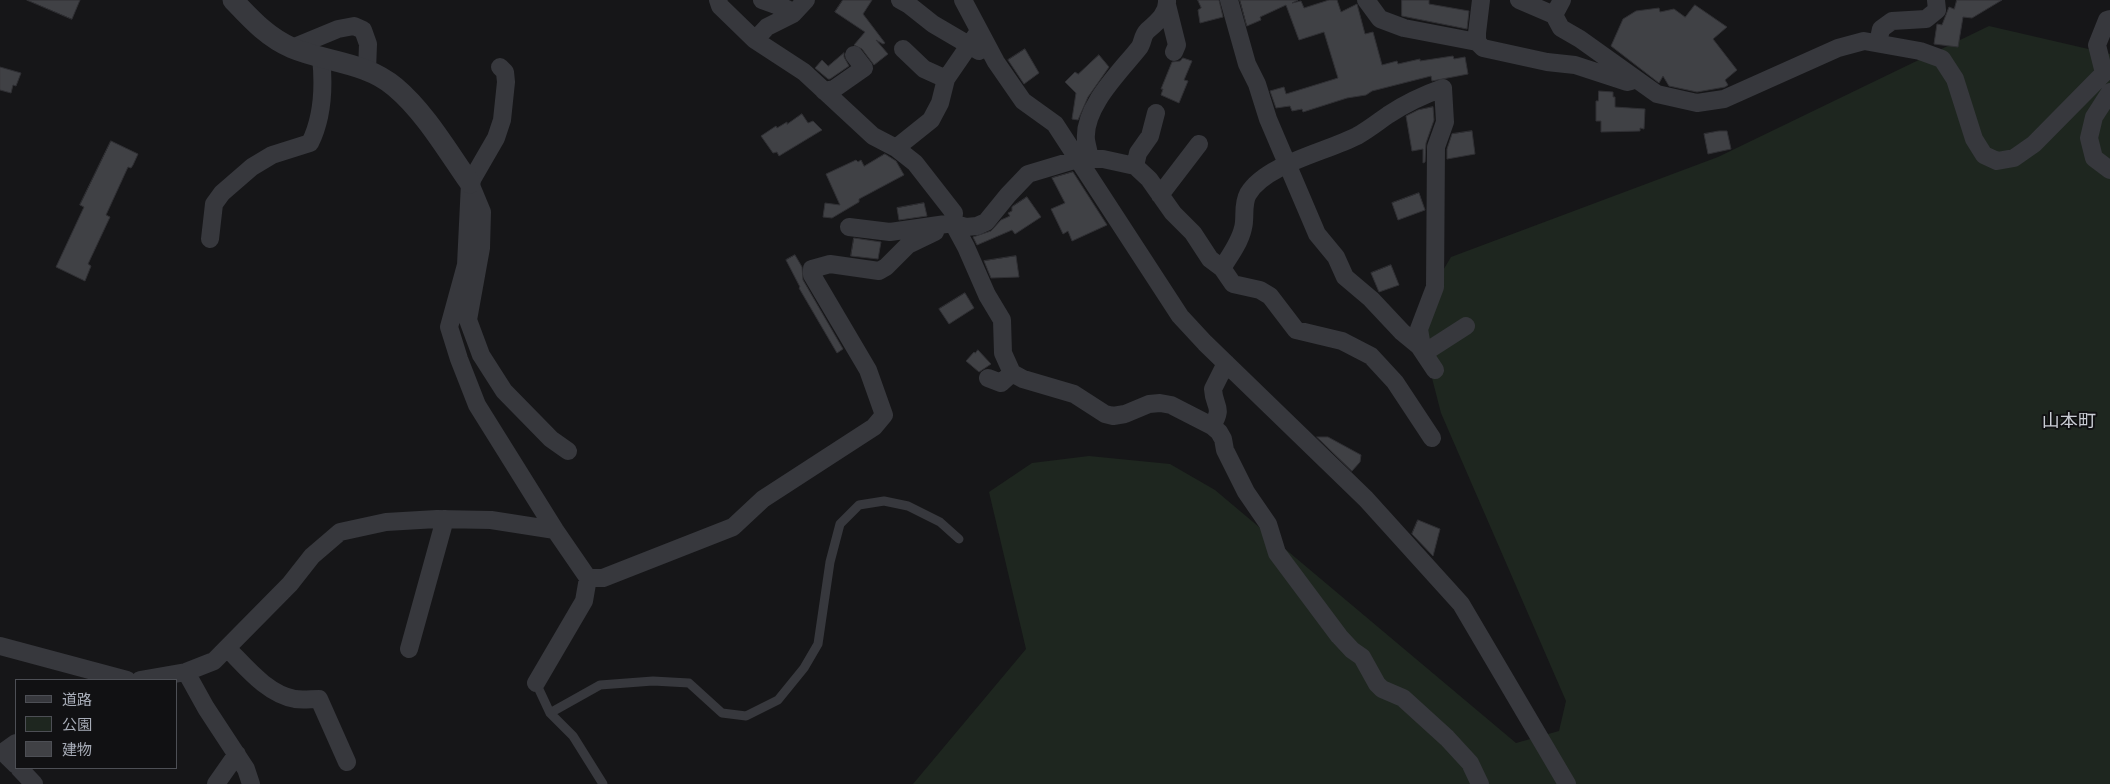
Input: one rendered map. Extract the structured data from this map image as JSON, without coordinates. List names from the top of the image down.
{
  "districts": ["山本町"],
  "legend": ["道路", "公園", "建物"]
}
